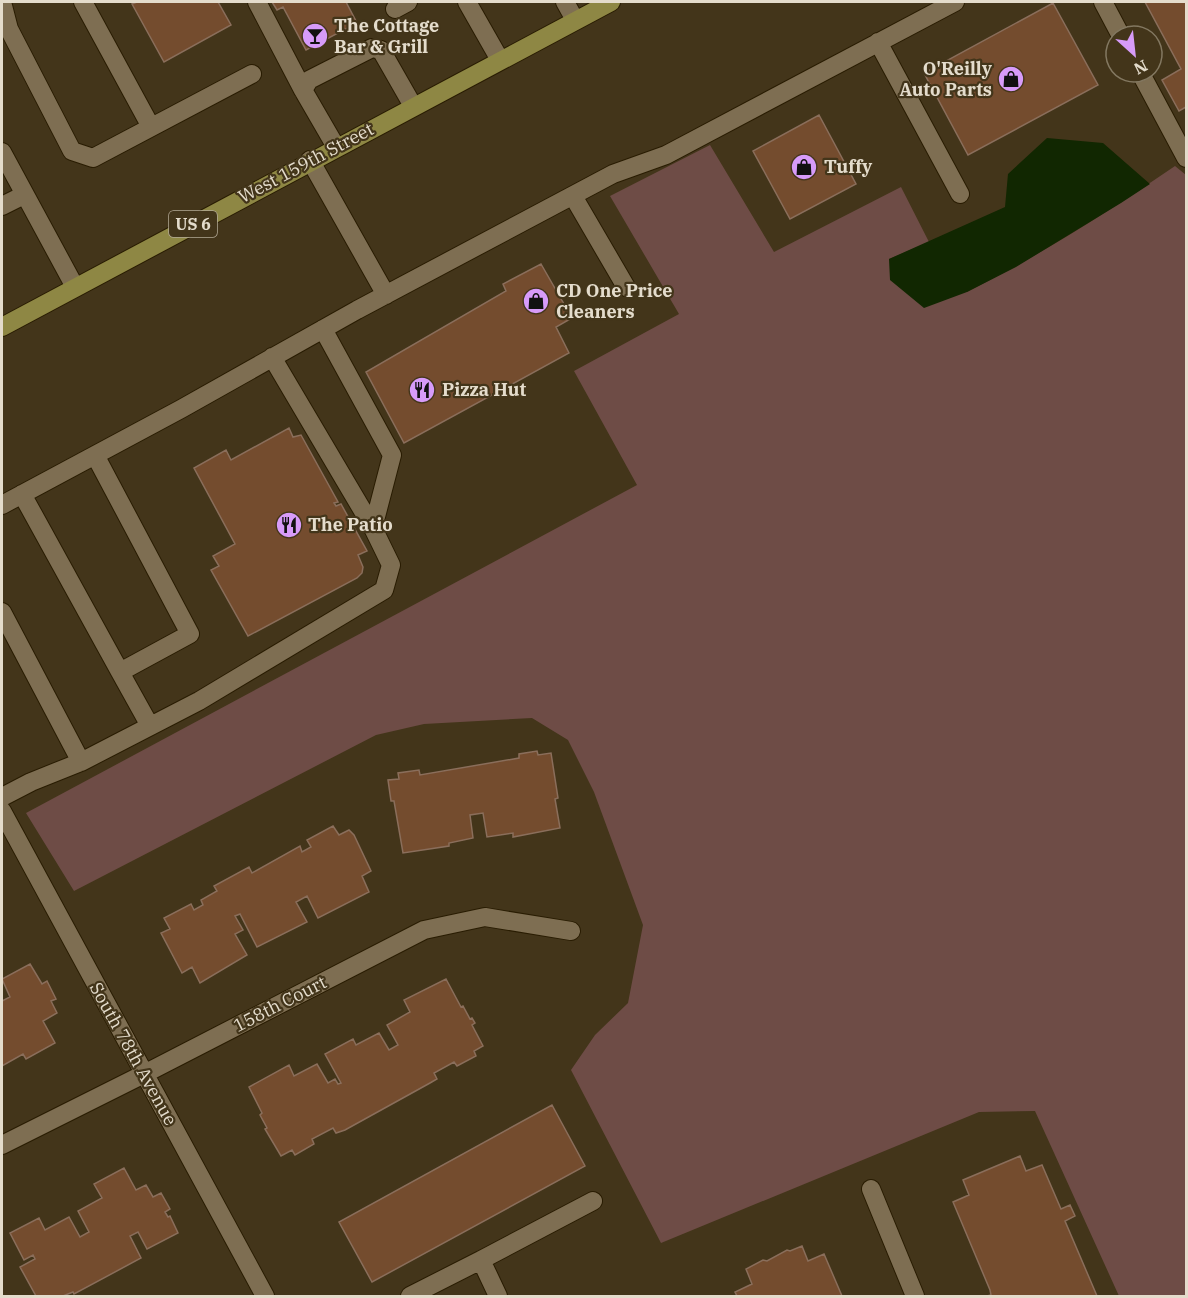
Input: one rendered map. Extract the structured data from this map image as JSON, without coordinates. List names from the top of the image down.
{
  "streets": {
    "main road": ["West 159th Street", "US 6"],
    "street": ["158th Court", "South 78th Avenue"]
  },
  "crossings": [
    ["158th Court", "South 78th Avenue"]
  ],
  "places": {
    "bar": ["The Cottage Bar & Grill"],
    "shop": ["O'Reilly Auto Parts", "Tuffy", "CD One Price Cleaners"],
    "restaurant": ["Pizza Hut", "The Patio"]
  },
  "north": "bottom right"
}
